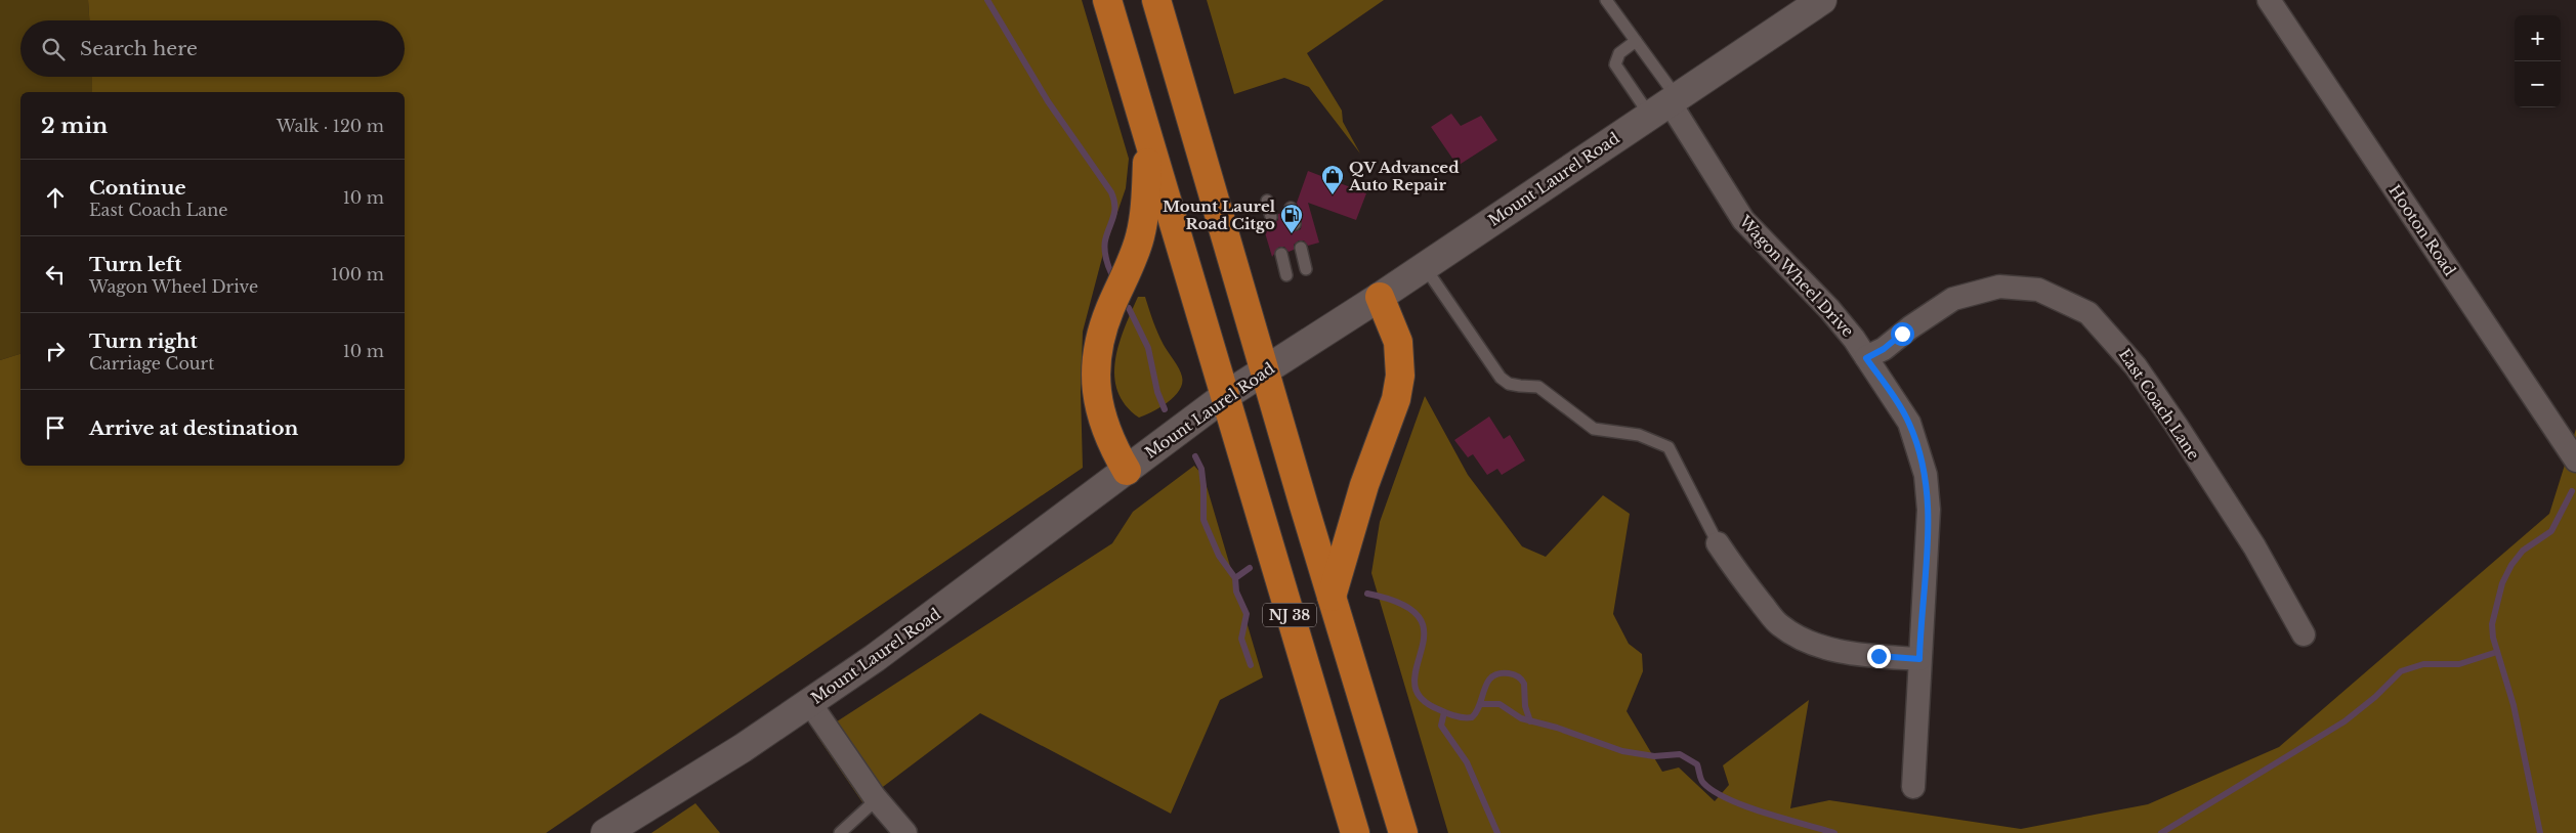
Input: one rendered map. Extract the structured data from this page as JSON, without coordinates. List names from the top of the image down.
{
  "streets": {
    "highway": ["NJ 38"],
    "main road": ["Mount Laurel Road"],
    "street": ["Hooton Road", "Wagon Wheel Drive", "East Coach Lane"]
  },
  "crossings": [
    ["Mount Laurel Road", "Wagon Wheel Drive"],
    ["Mount Laurel Road", "NJ 38"],
    ["Wagon Wheel Drive", "East Coach Lane"]
  ],
  "places": {
    "shop": ["QV Advanced Auto Repair"],
    "fuel station": ["Mount Laurel Road Citgo"]
  },
  "page": {
    "map_buttons": ["+", "−"],
    "search": "Search here",
    "heading": ["2 min", "Walk · 120 m"],
    "list": [
      ["Continue", "East Coach Lane", "10 m"],
      ["Turn left", "Wagon Wheel Drive", "100 m"],
      ["Turn right", "Carriage Court", "10 m"],
      "Arrive at destination"
    ]
  }
}
